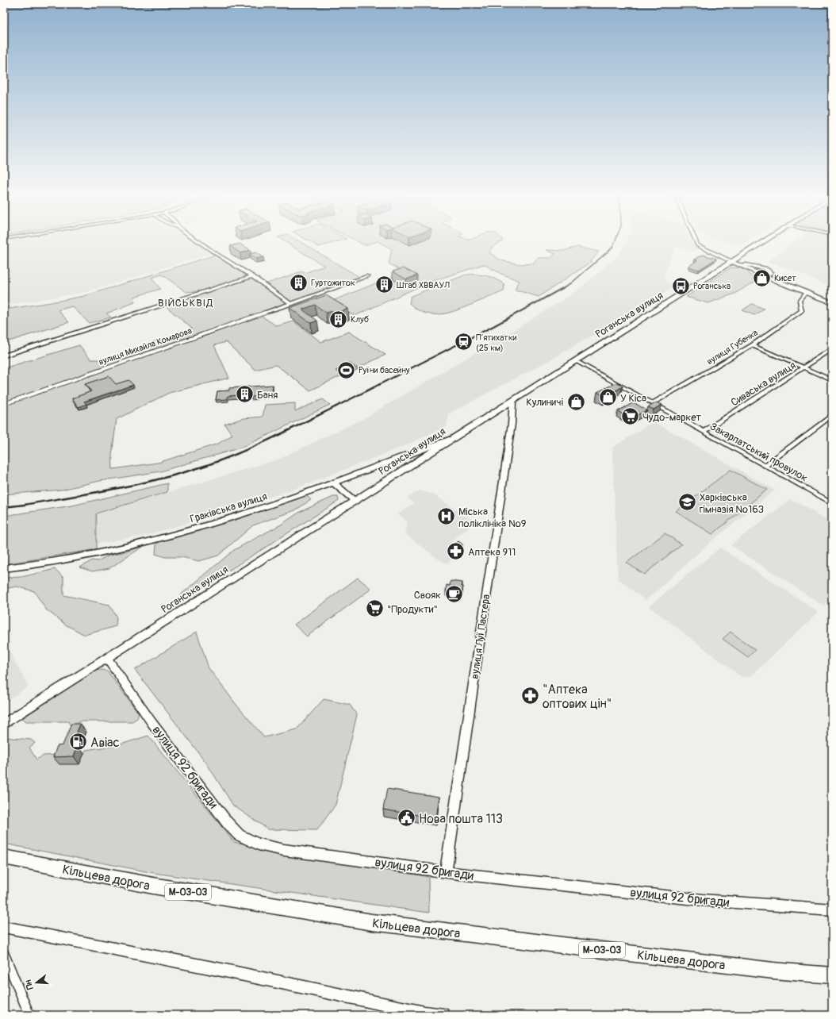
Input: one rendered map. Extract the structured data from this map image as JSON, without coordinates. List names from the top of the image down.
{
  "streets": {
    "highway": ["Кільцева дорога", "М-03-03"],
    "main road": ["Роганська вулиця"],
    "street": [
      "вулиця Михайла Комарова",
      "вулиця Губенка",
      "Сиваська вулиця",
      "Закарпатський провулок",
      "Граківська вулиця",
      "вулиця Луї Пастера",
      "вулиця 92 бригади"
    ]
  },
  "crossings": [
    ["Роганська вулиця", "Закарпатський провулок"],
    ["Роганська вулиця", "Граківська вулиця"],
    ["Роганська вулиця", "вулиця Луї Пастера"],
    ["Роганська вулиця", "вулиця 92 бригади"],
    ["вулиця Губенка", "Закарпатський провулок"],
    ["Сиваська вулиця", "Закарпатський провулок"],
    ["вулиця Луї Пастера", "вулиця 92 бригади"]
  ],
  "districts": ["ВІЙСЬКВІД"],
  "places": {
    "shop": ["Кисет", "У Кіса", "Кулиничі"],
    "building": [
      "Гуртожиток",
      "Штаб ХВВАУЛ",
      "Клуб",
      "Баня"
    ],
    "bus stop": ["Роганська"],
    "station": ["Пʼятихатки (25 км)"],
    "sports": ["Руїни басейну"],
    "supermarket": ["Чудо-маркет", "\"Продукти\""],
    "school or university": ["Харківська гімназія №163"],
    "hospital": ["Міська поліклініка №9"],
    "pharmacy": ["Аптека 911", "\"Аптека оптових цін\""],
    "cafe": ["Свояк"],
    "fuel station": ["Авіас"],
    "public building": ["Нова пошта 113"]
  },
  "north": "left"
}
